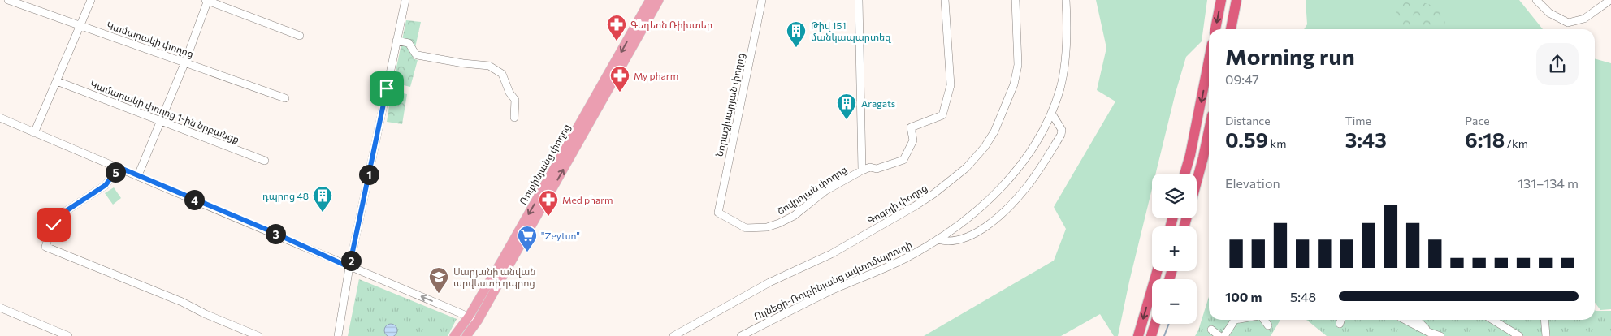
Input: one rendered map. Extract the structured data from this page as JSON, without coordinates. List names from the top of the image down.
{
  "streets": {
    "main road": ["Ռուբինյանց փողոց"],
    "street": [
      "Կամարակի փողոց",
      "Նորաշխարյան փողոց",
      "Կամարակի փողոց 1-ին նրբանցք",
      "Շովրոյան փողոց",
      "Գոգոլի փողոց",
      "Ուլնեցի-Ռուբինյանց ավտոմայրուղի"
    ]
  },
  "crossings": [
    ["Նորաշխարյան փողոց", "Շովրոյան փողոց"]
  ],
  "places": {
    "pharmacy": ["Գեդեոն Ռիխտեր", "My pharm", "Med pharm"],
    "building": ["Թիվ 151 մանկապարտեզ", "Aragats", "դպրոց 48"],
    "supermarket": ["\"Zeytun\""],
    "school or university": ["Սարյանի անվան արվեստի դպրոց"]
  },
  "page": {
    "heading": ["Morning run", "09:47"],
    "stats": [
      ["Distance", "0.59 km"],
      ["Time", "3:43"],
      ["Pace", "6:18 /km"]
    ],
    "pins": [
      "5",
      "1",
      "4",
      "3",
      "2"
    ],
    "chart": ["Elevation", "131–134 m"],
    "map_buttons": ["+", "−"],
    "list": [
      {
        "name": "100 m",
        "note": "5:48"
      }
    ]
  }
}
